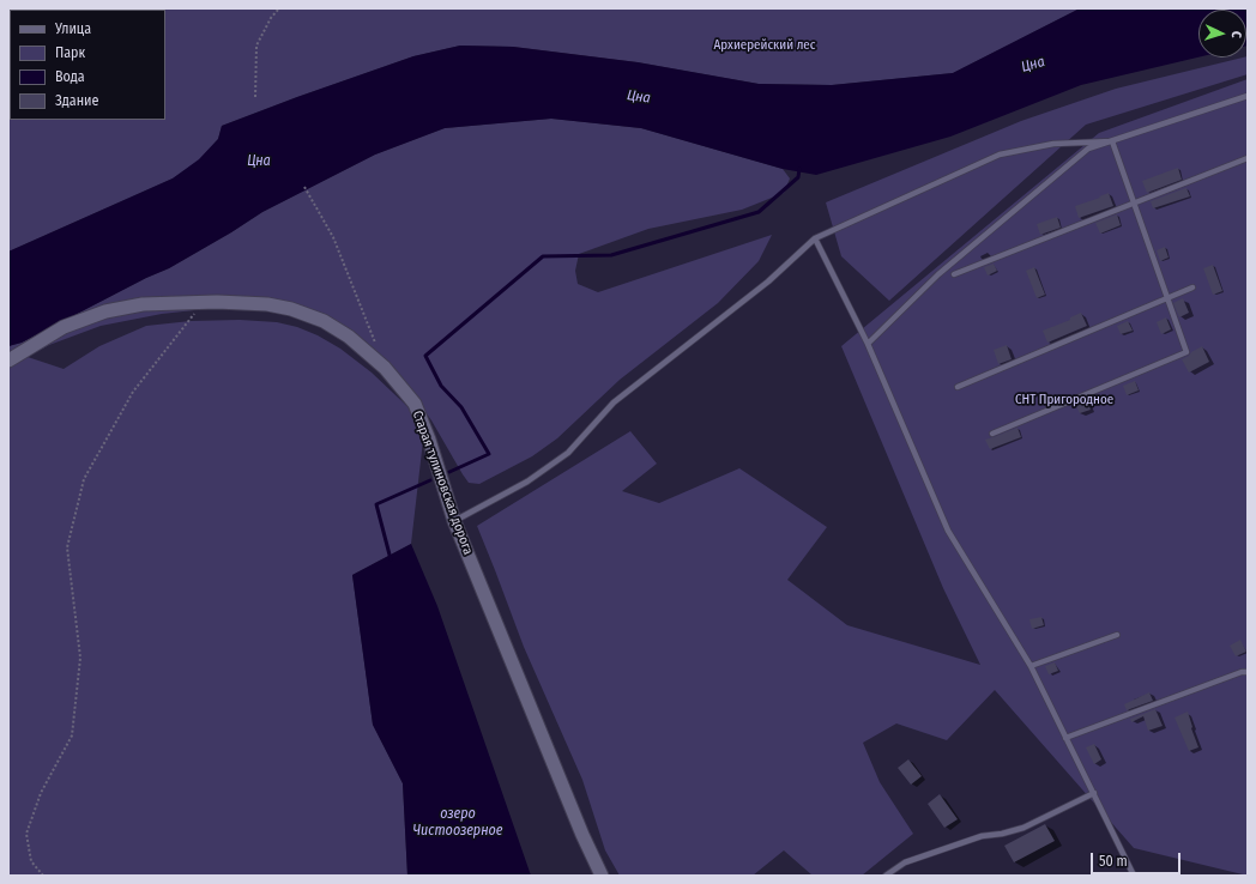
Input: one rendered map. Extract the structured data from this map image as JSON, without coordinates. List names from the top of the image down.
{
  "streets": {
    "street": ["Старая тулиновская дорога"]
  },
  "water": ["Цна", "озеро Чистоозерное"],
  "parks": ["Архиерейский лес", "СНТ Пригородное"],
  "legend": [
    "Улица",
    "Парк",
    "Вода",
    "Здание"
  ],
  "scale_bar": "50 m",
  "north": "right"
}
